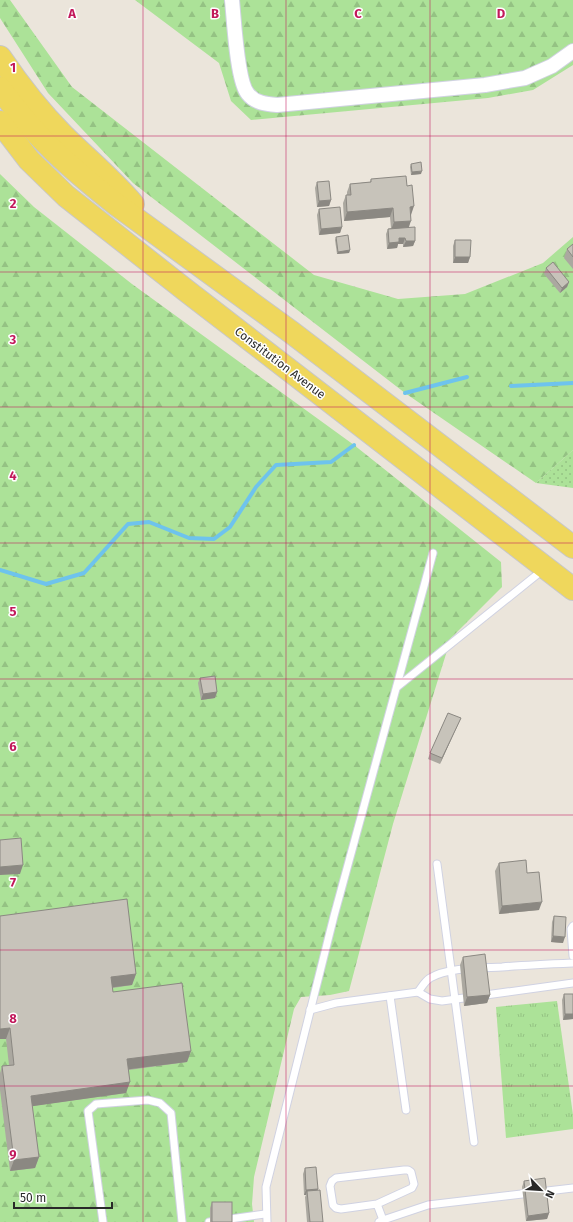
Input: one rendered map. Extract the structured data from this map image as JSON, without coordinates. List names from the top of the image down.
{
  "streets": {
    "main road": ["Constitution Avenue"]
  },
  "scale_bar": "50 m",
  "north": "bottom right",
  "grid": {
    "columns": [
      "A",
      "B",
      "C",
      "D"
    ],
    "rows": [
      "1",
      "2",
      "3",
      "4",
      "5",
      "6",
      "7",
      "8",
      "9"
    ]
  }
}
